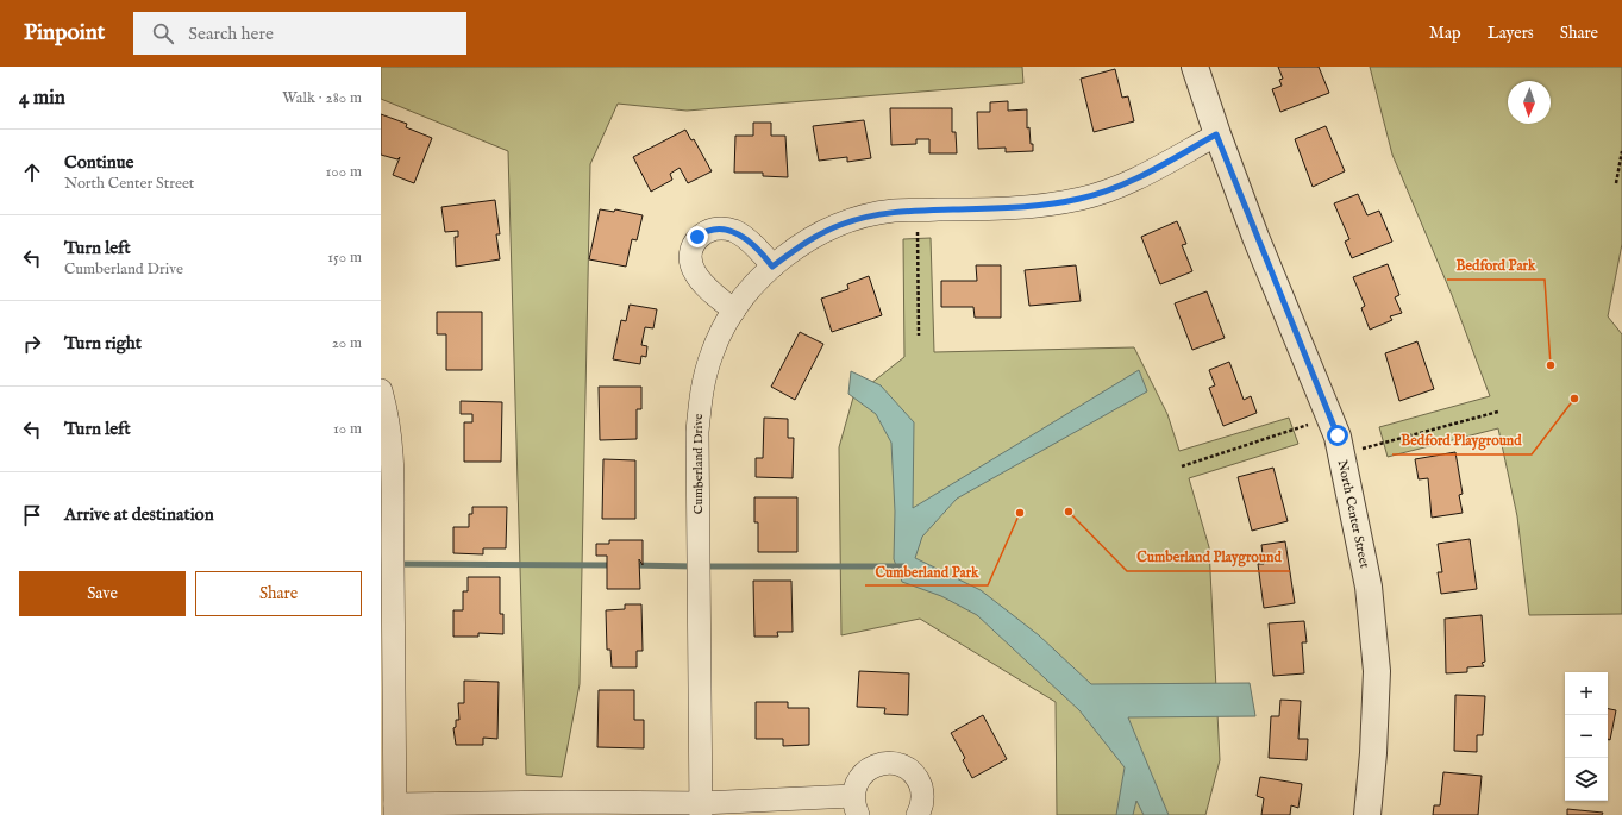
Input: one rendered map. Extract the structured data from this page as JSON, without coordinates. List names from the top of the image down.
{
  "streets": {
    "street": ["Cumberland Drive", "North Center Street"]
  },
  "crossings": [
    ["Cumberland Drive", "North Center Street"]
  ],
  "places": [
    "Bedford Park",
    "Bedford Playground",
    "Cumberland Playground",
    "Cumberland Park"
  ],
  "north": "bottom",
  "page": {
    "header": "Pinpoint",
    "search": "Search here",
    "nav": ["Map", "Layers", "Share"],
    "heading": ["4 min", "Walk · 280 m"],
    "list": [
      ["Continue", "North Center Street", "100 m"],
      ["Turn left", "Cumberland Drive", "150 m"],
      ["Turn right", "20 m"],
      ["Turn left", "10 m"],
      "Arrive at destination"
    ],
    "buttons": ["Save", "Share"],
    "map_buttons": ["+", "−"]
  }
}
